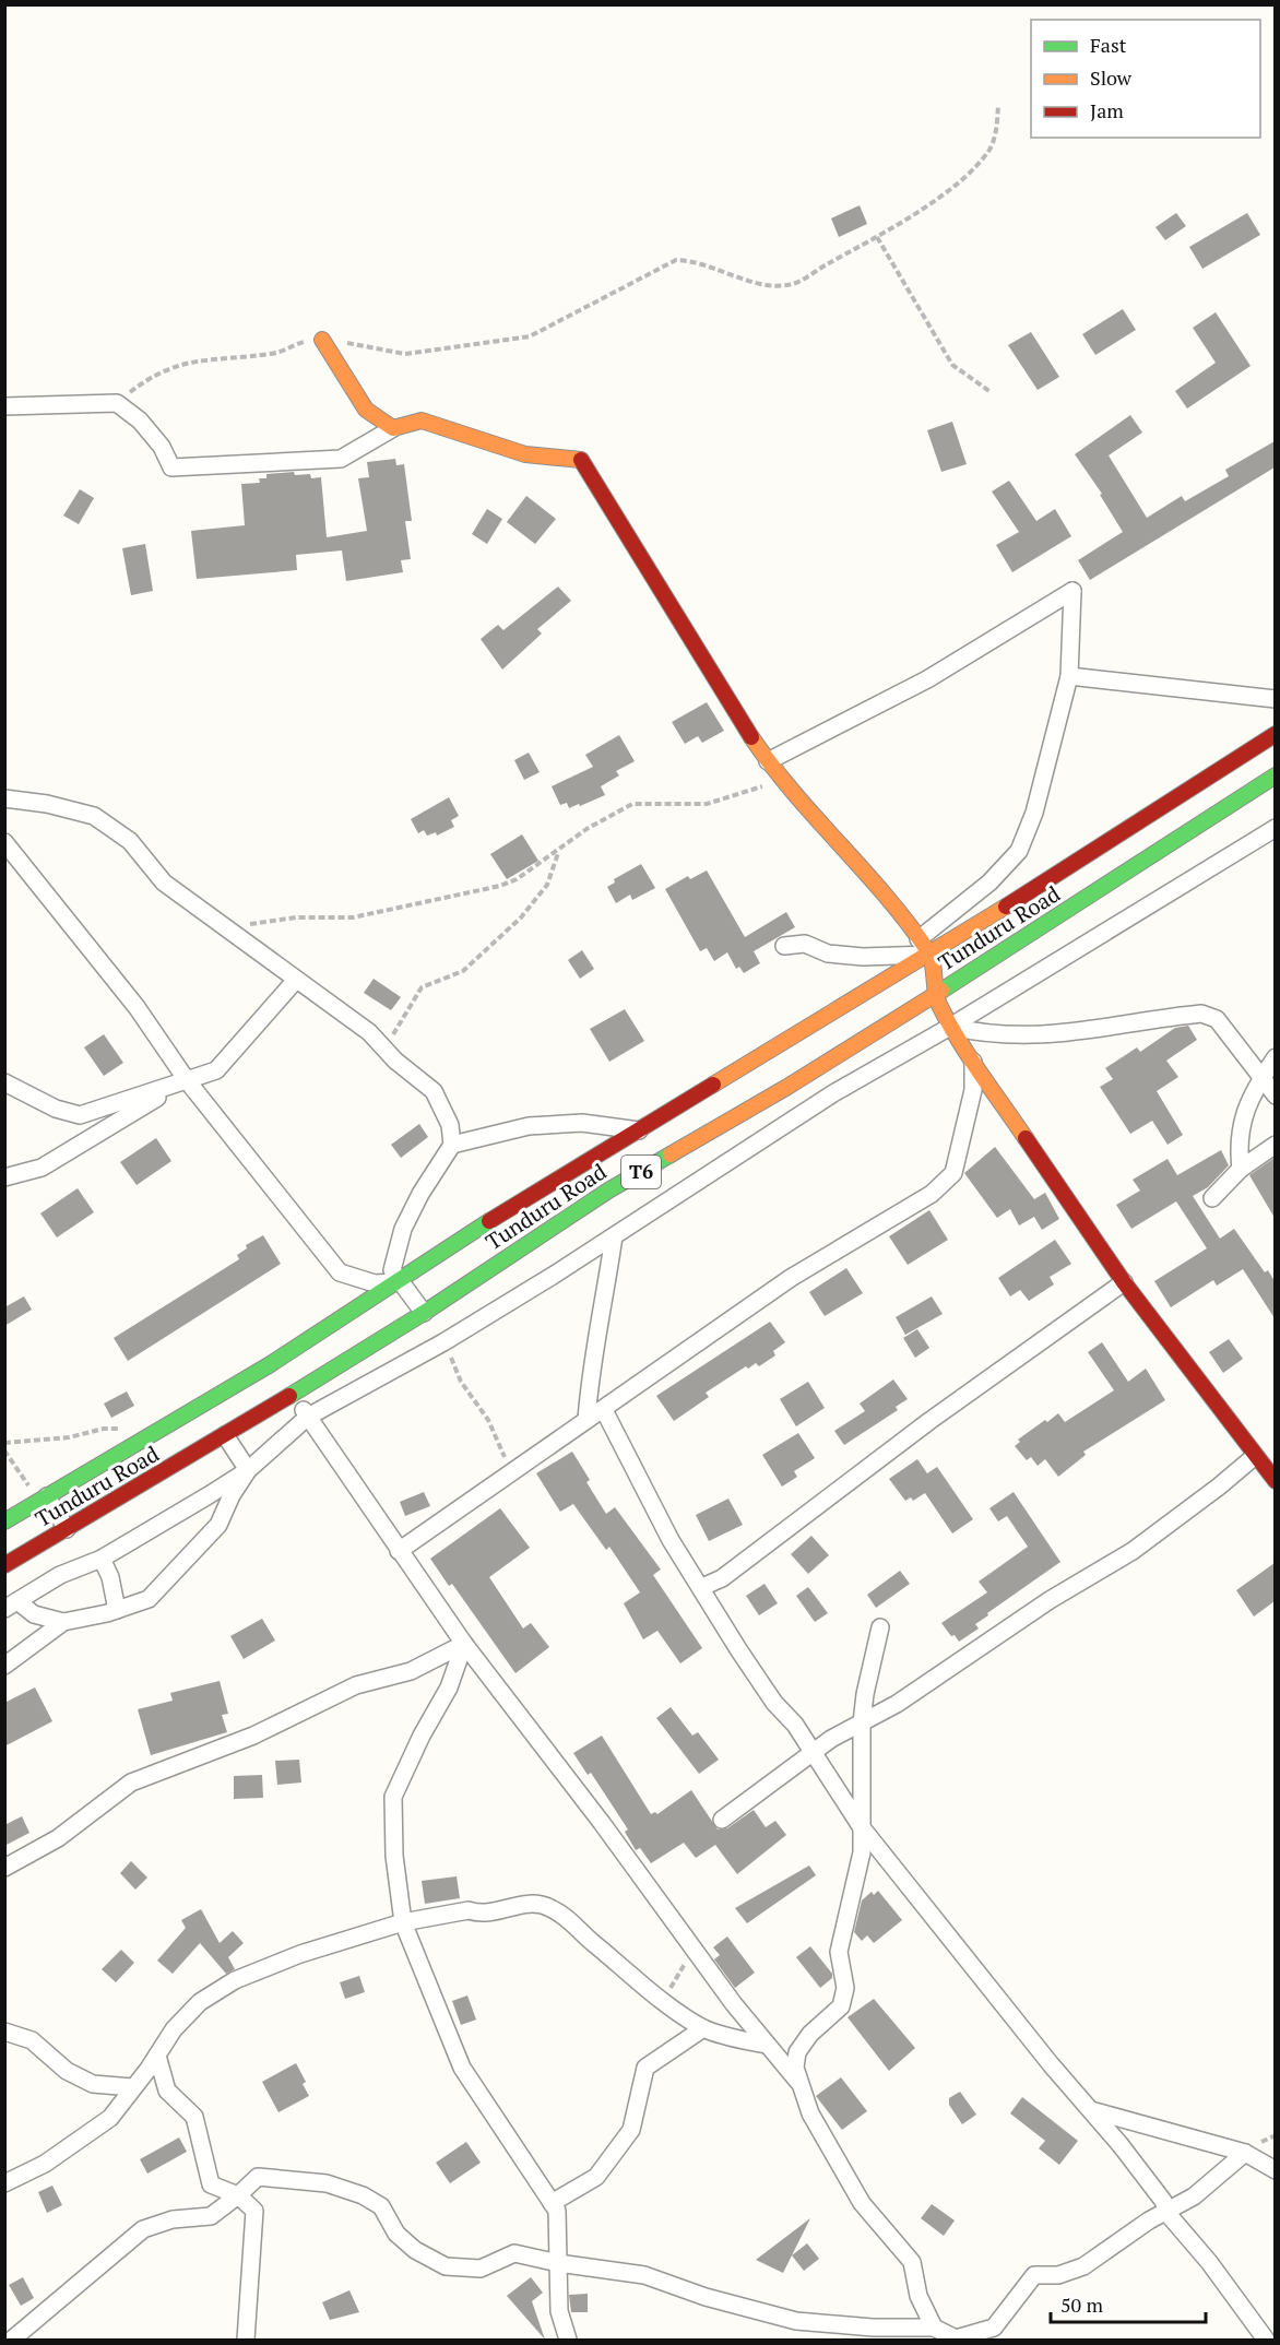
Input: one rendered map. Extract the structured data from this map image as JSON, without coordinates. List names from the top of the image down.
{
  "streets": {
    "main road": ["Tunduru Road", "T6"]
  },
  "legend": ["Fast", "Slow", "Jam"],
  "scale_bar": "50 m"
}
